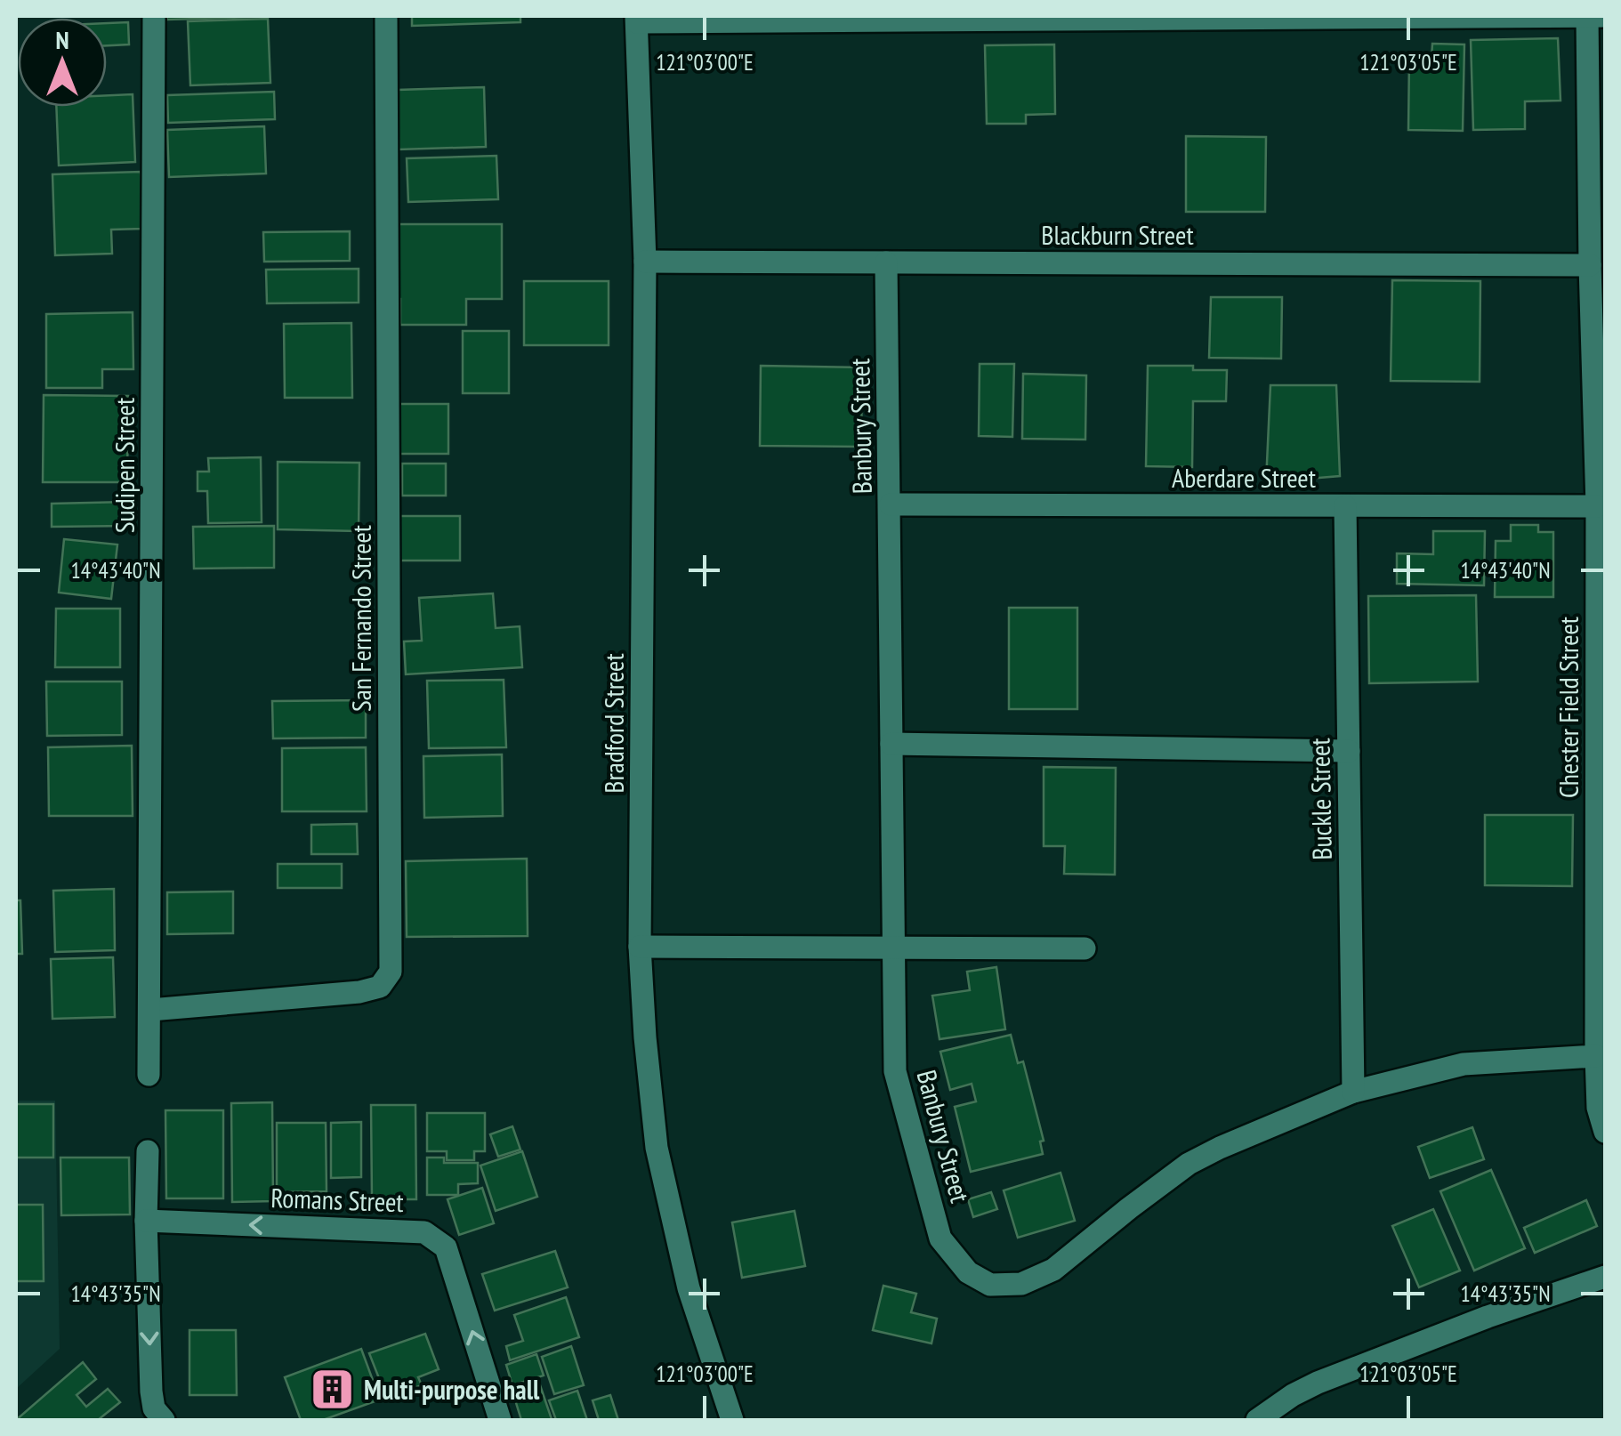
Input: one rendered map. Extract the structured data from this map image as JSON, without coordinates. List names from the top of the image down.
{
  "streets": {
    "street": [
      "Blackburn Street",
      "Banbury Street",
      "Sudipen Street",
      "Aberdare Street",
      "San Fernando Street",
      "Chester Field Street",
      "Bradford Street",
      "Buckle Street",
      "Romans Street"
    ]
  },
  "crossings": [
    ["Blackburn Street", "Banbury Street"],
    ["Blackburn Street", "Chester Field Street"],
    ["Blackburn Street", "Bradford Street"],
    ["Banbury Street", "Aberdare Street"],
    ["Banbury Street", "Chester Field Street"],
    ["Banbury Street", "Buckle Street"],
    ["Sudipen Street", "San Fernando Street"],
    ["Aberdare Street", "Chester Field Street"],
    ["Aberdare Street", "Buckle Street"]
  ],
  "one_way": ["Romans Street"],
  "places": {
    "building": ["Multi-purpose hall"]
  },
  "north": "top",
  "coordinates": [
    "121°03'00\"E",
    "121°03'05\"E",
    "14°43'40\"N",
    "14°43'35\"N"
  ]
}
